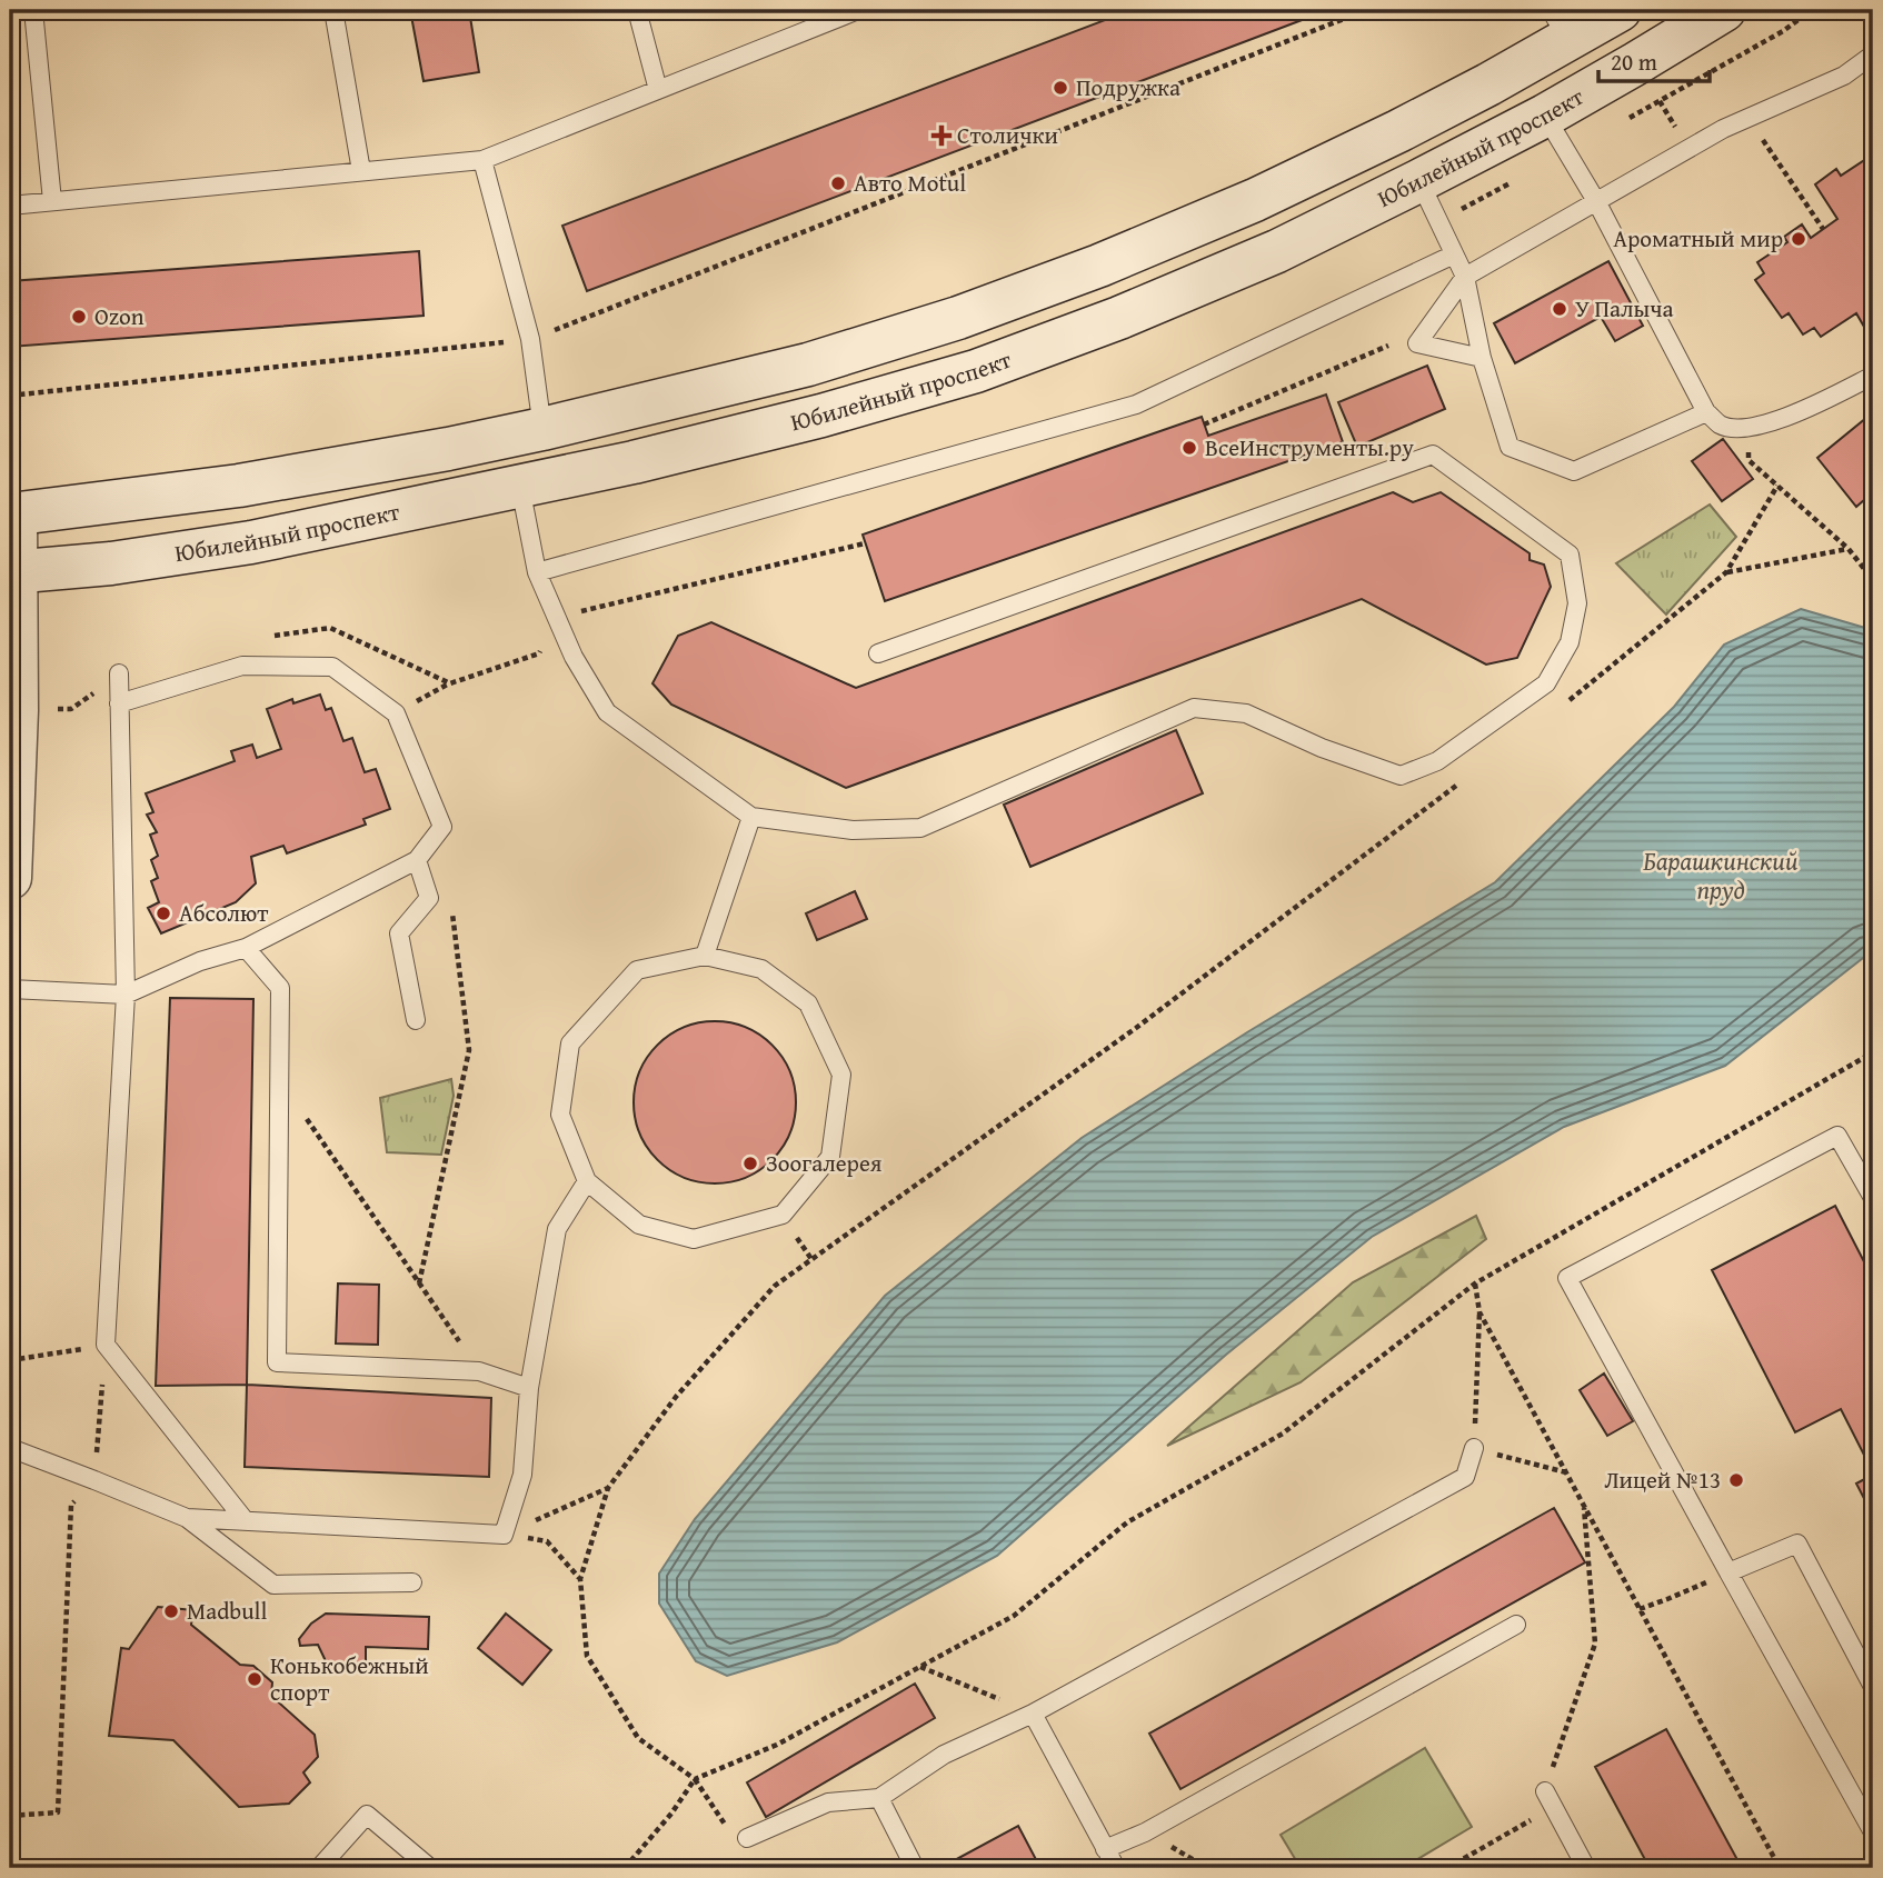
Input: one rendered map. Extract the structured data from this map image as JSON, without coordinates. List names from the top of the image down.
{
  "streets": {
    "main road": ["Юбилейный проспект"]
  },
  "water": ["Барашкинский пруд"],
  "places": {
    "other": [
      "Подружка",
      "Авто Motul",
      "Ароматный мир",
      "У Палыча",
      "Ozon",
      "ВсеИнструменты.ру",
      "Абсолют",
      "Зоогалерея",
      "Лицей №13",
      "Madbull",
      "Конькобежный спорт"
    ],
    "health": ["Столички"]
  },
  "scale_bar": "20 m"
}
